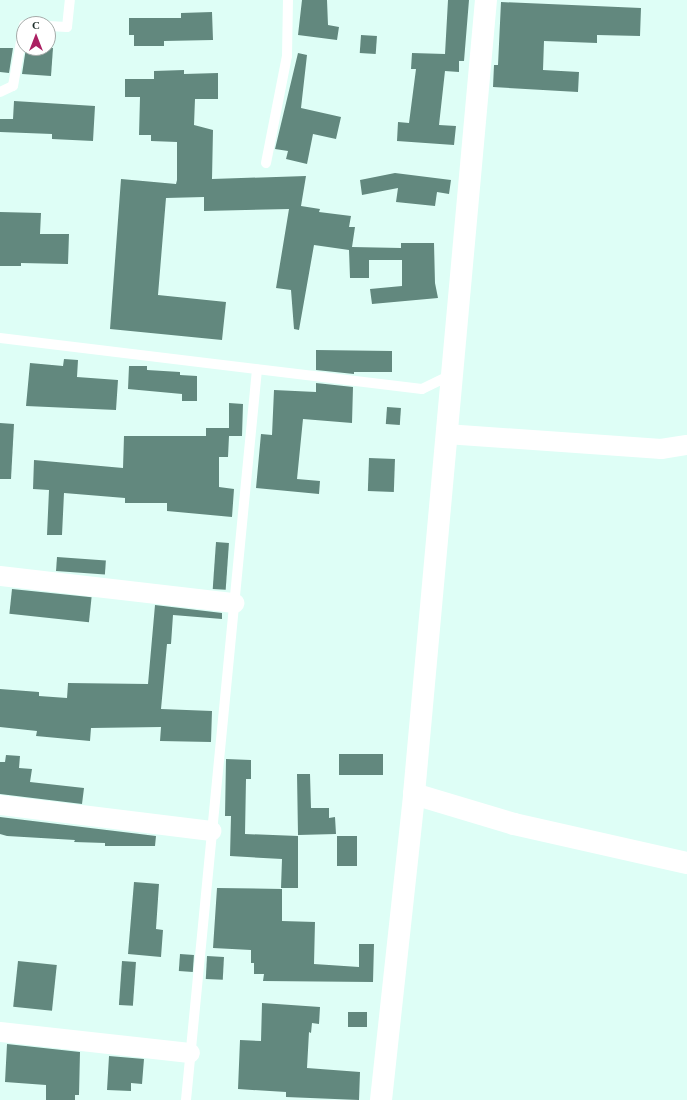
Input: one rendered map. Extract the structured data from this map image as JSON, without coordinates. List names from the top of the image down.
{
  "north": "top"
}
